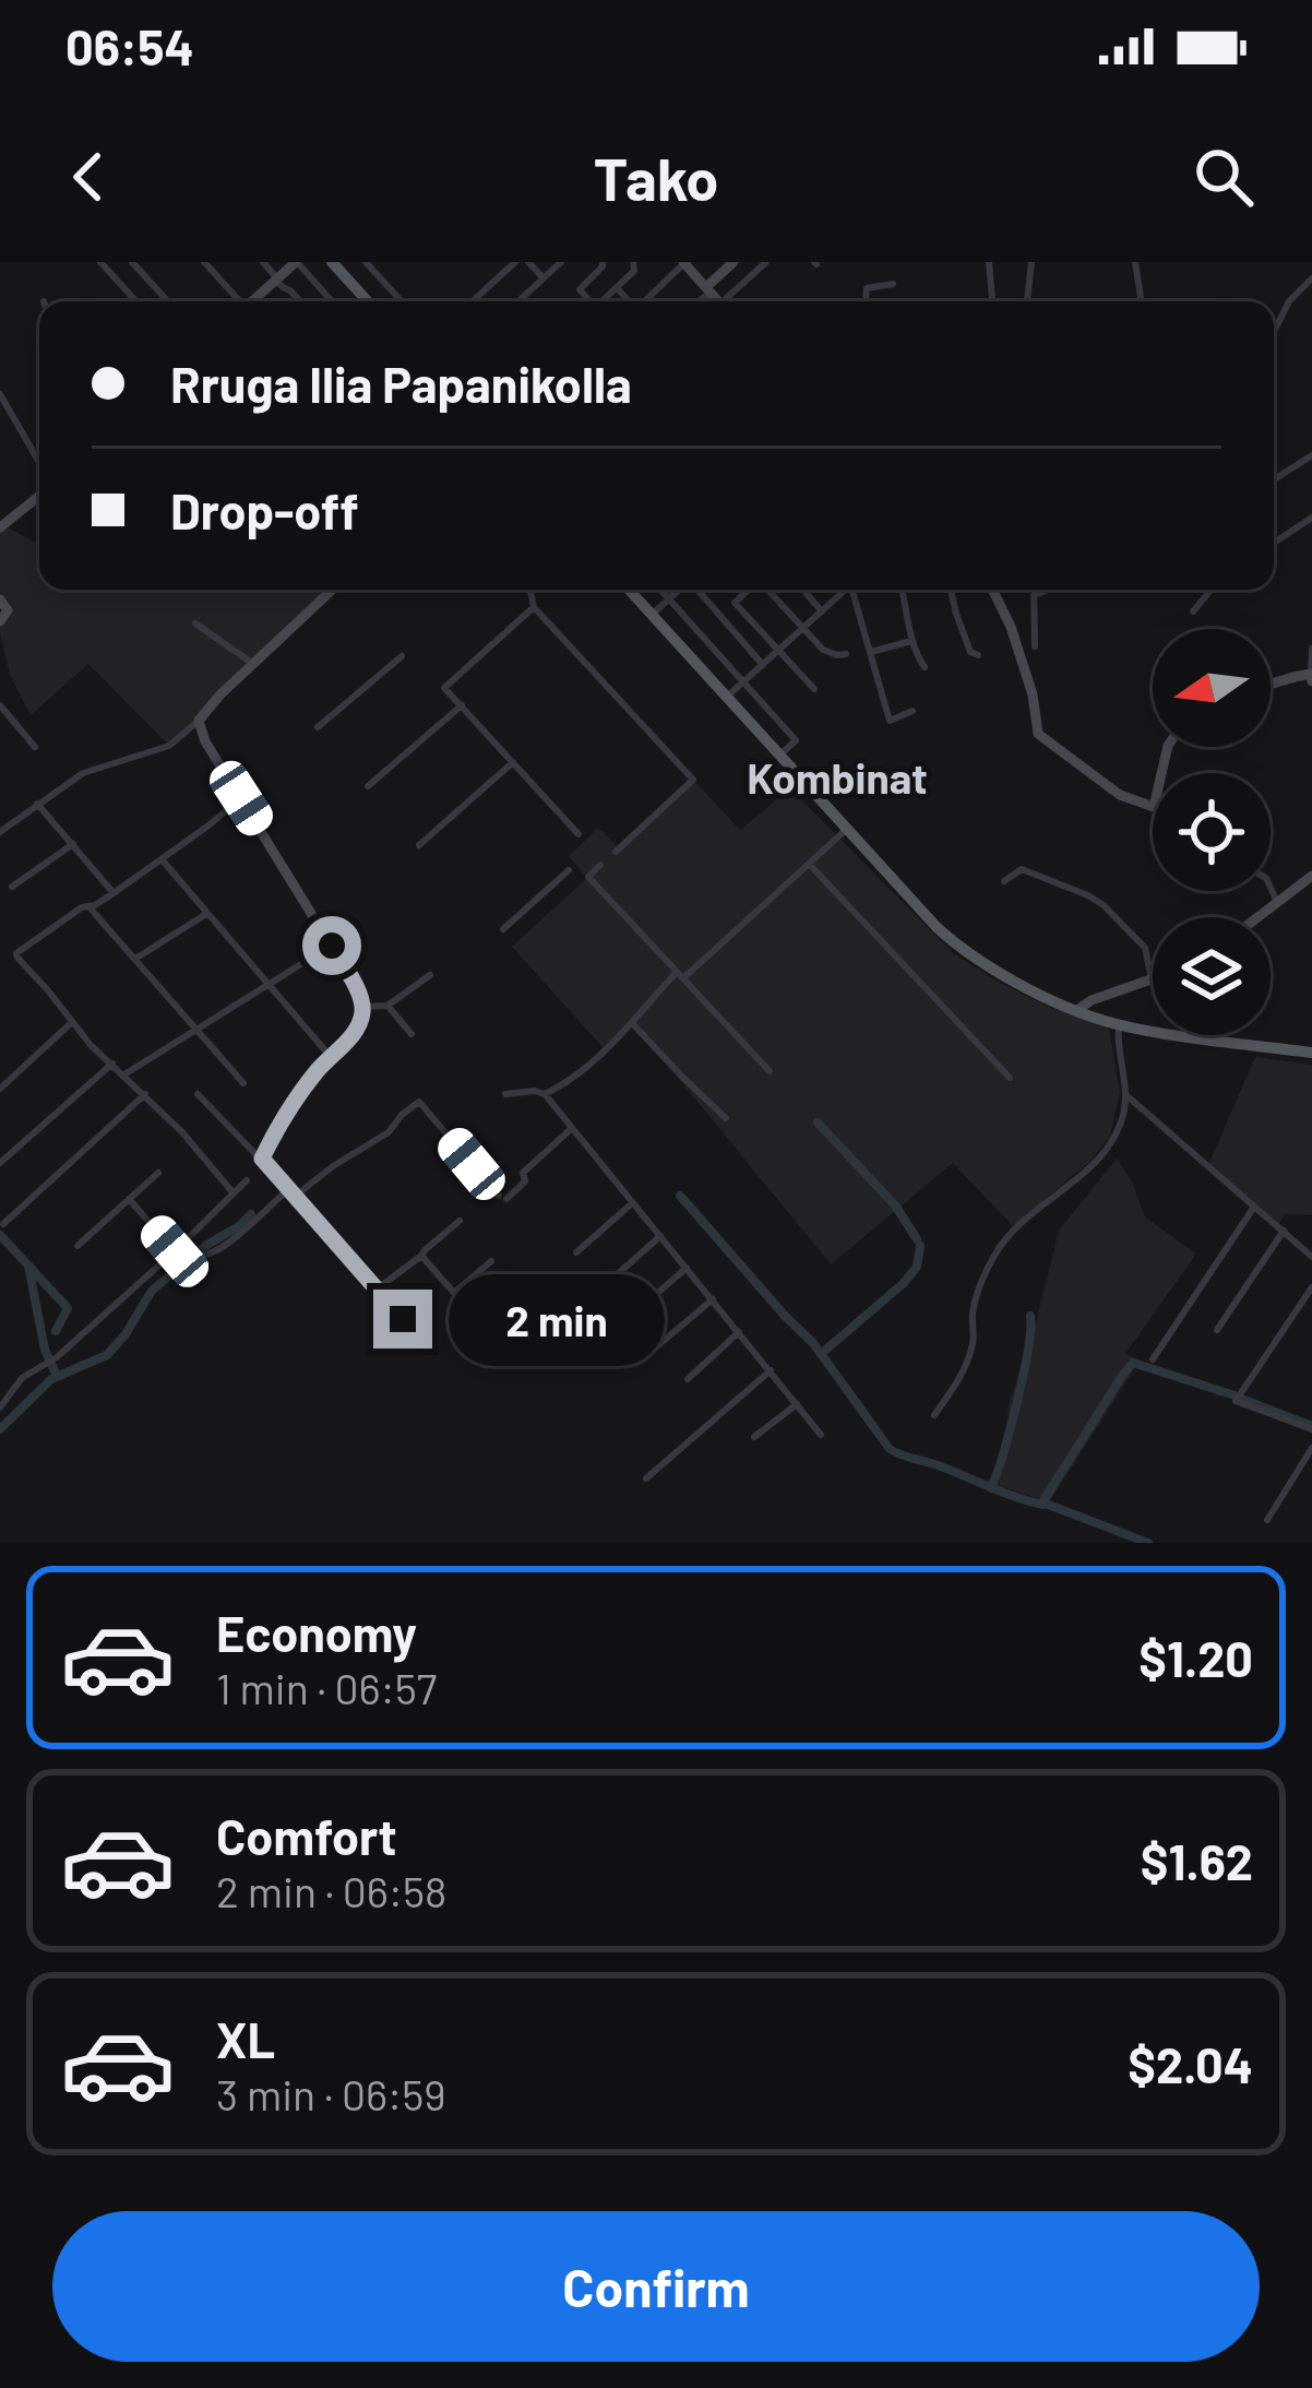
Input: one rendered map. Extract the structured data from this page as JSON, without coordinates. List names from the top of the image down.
{
  "districts": ["Kombinat"],
  "north": "left",
  "page": {
    "status": "06:54",
    "header": "Tako",
    "banner": ["Rruga Ilia Papanikolla", "Drop-off"],
    "bubble": "2 min",
    "list": [
      {
        "name": "Economy",
        "note": "1 min · 06:57",
        "value": "$1.20"
      },
      {
        "name": "Comfort",
        "note": "2 min · 06:58",
        "value": "$1.62"
      },
      {
        "name": "XL",
        "note": "3 min · 06:59",
        "value": "$2.04"
      }
    ],
    "buttons": "Confirm"
  }
}
